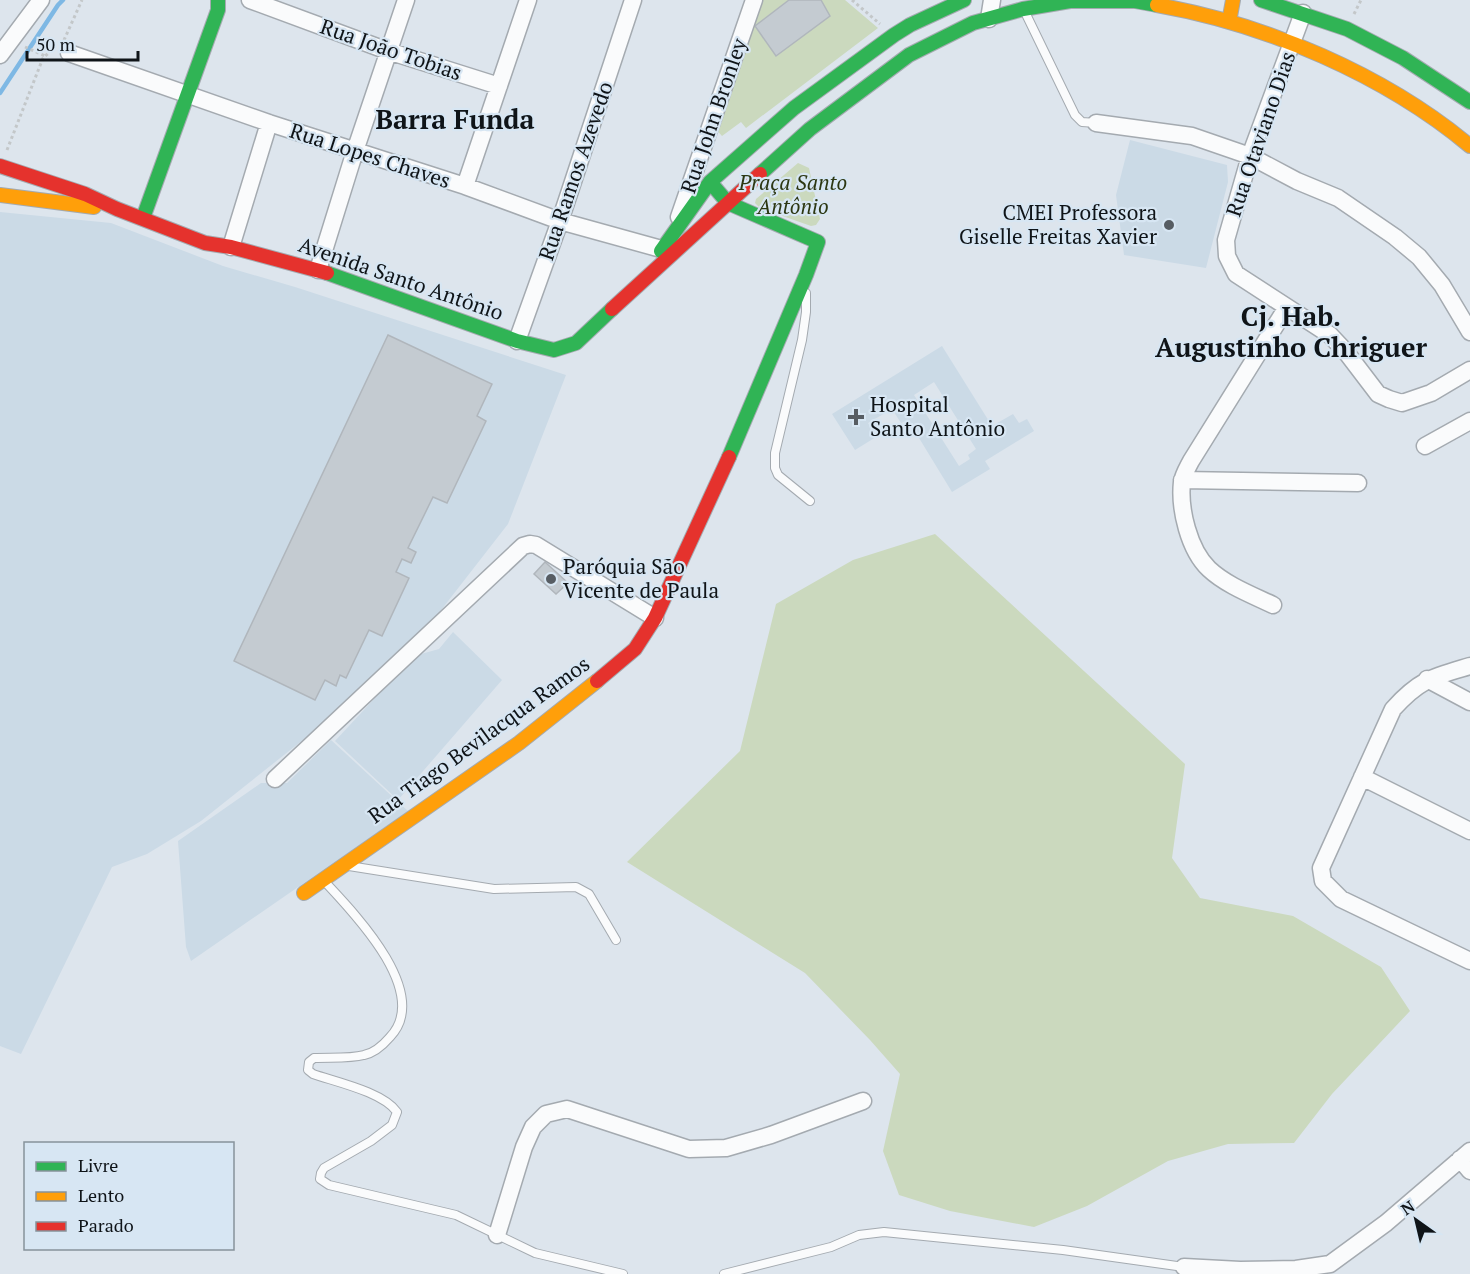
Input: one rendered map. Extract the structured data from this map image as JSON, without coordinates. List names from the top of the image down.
{
  "streets": {
    "main road": ["Avenida Santo Antônio", "Rua Tiago Bevilacqua Ramos"],
    "street": [
      "Rua João Tobias",
      "Rua John Bronley",
      "Rua Otaviano Dias",
      "Rua Lopes Chaves",
      "Rua Ramos Azevedo"
    ]
  },
  "crossings": [
    ["Rua John Bronley", "Avenida Santo Antônio"],
    ["Rua Otaviano Dias", "Avenida Santo Antônio"],
    ["Rua Lopes Chaves", "Rua Ramos Azevedo"],
    ["Rua Lopes Chaves", "Avenida Santo Antônio"],
    ["Rua Ramos Azevedo", "Avenida Santo Antônio"],
    ["Avenida Santo Antônio", "Rua Tiago Bevilacqua Ramos"]
  ],
  "districts": ["Barra Funda", "Cj. Hab. Augustinho Chriguer"],
  "parks": ["Praça Santo Antônio"],
  "places": {
    "other": ["CMEI Professora Giselle Freitas Xavier", "Paróquia São Vicente de Paula"],
    "health": ["Hospital Santo Antônio"]
  },
  "legend": ["Livre", "Lento", "Parado"],
  "scale_bar": "50 m",
  "north": "top left"
}
